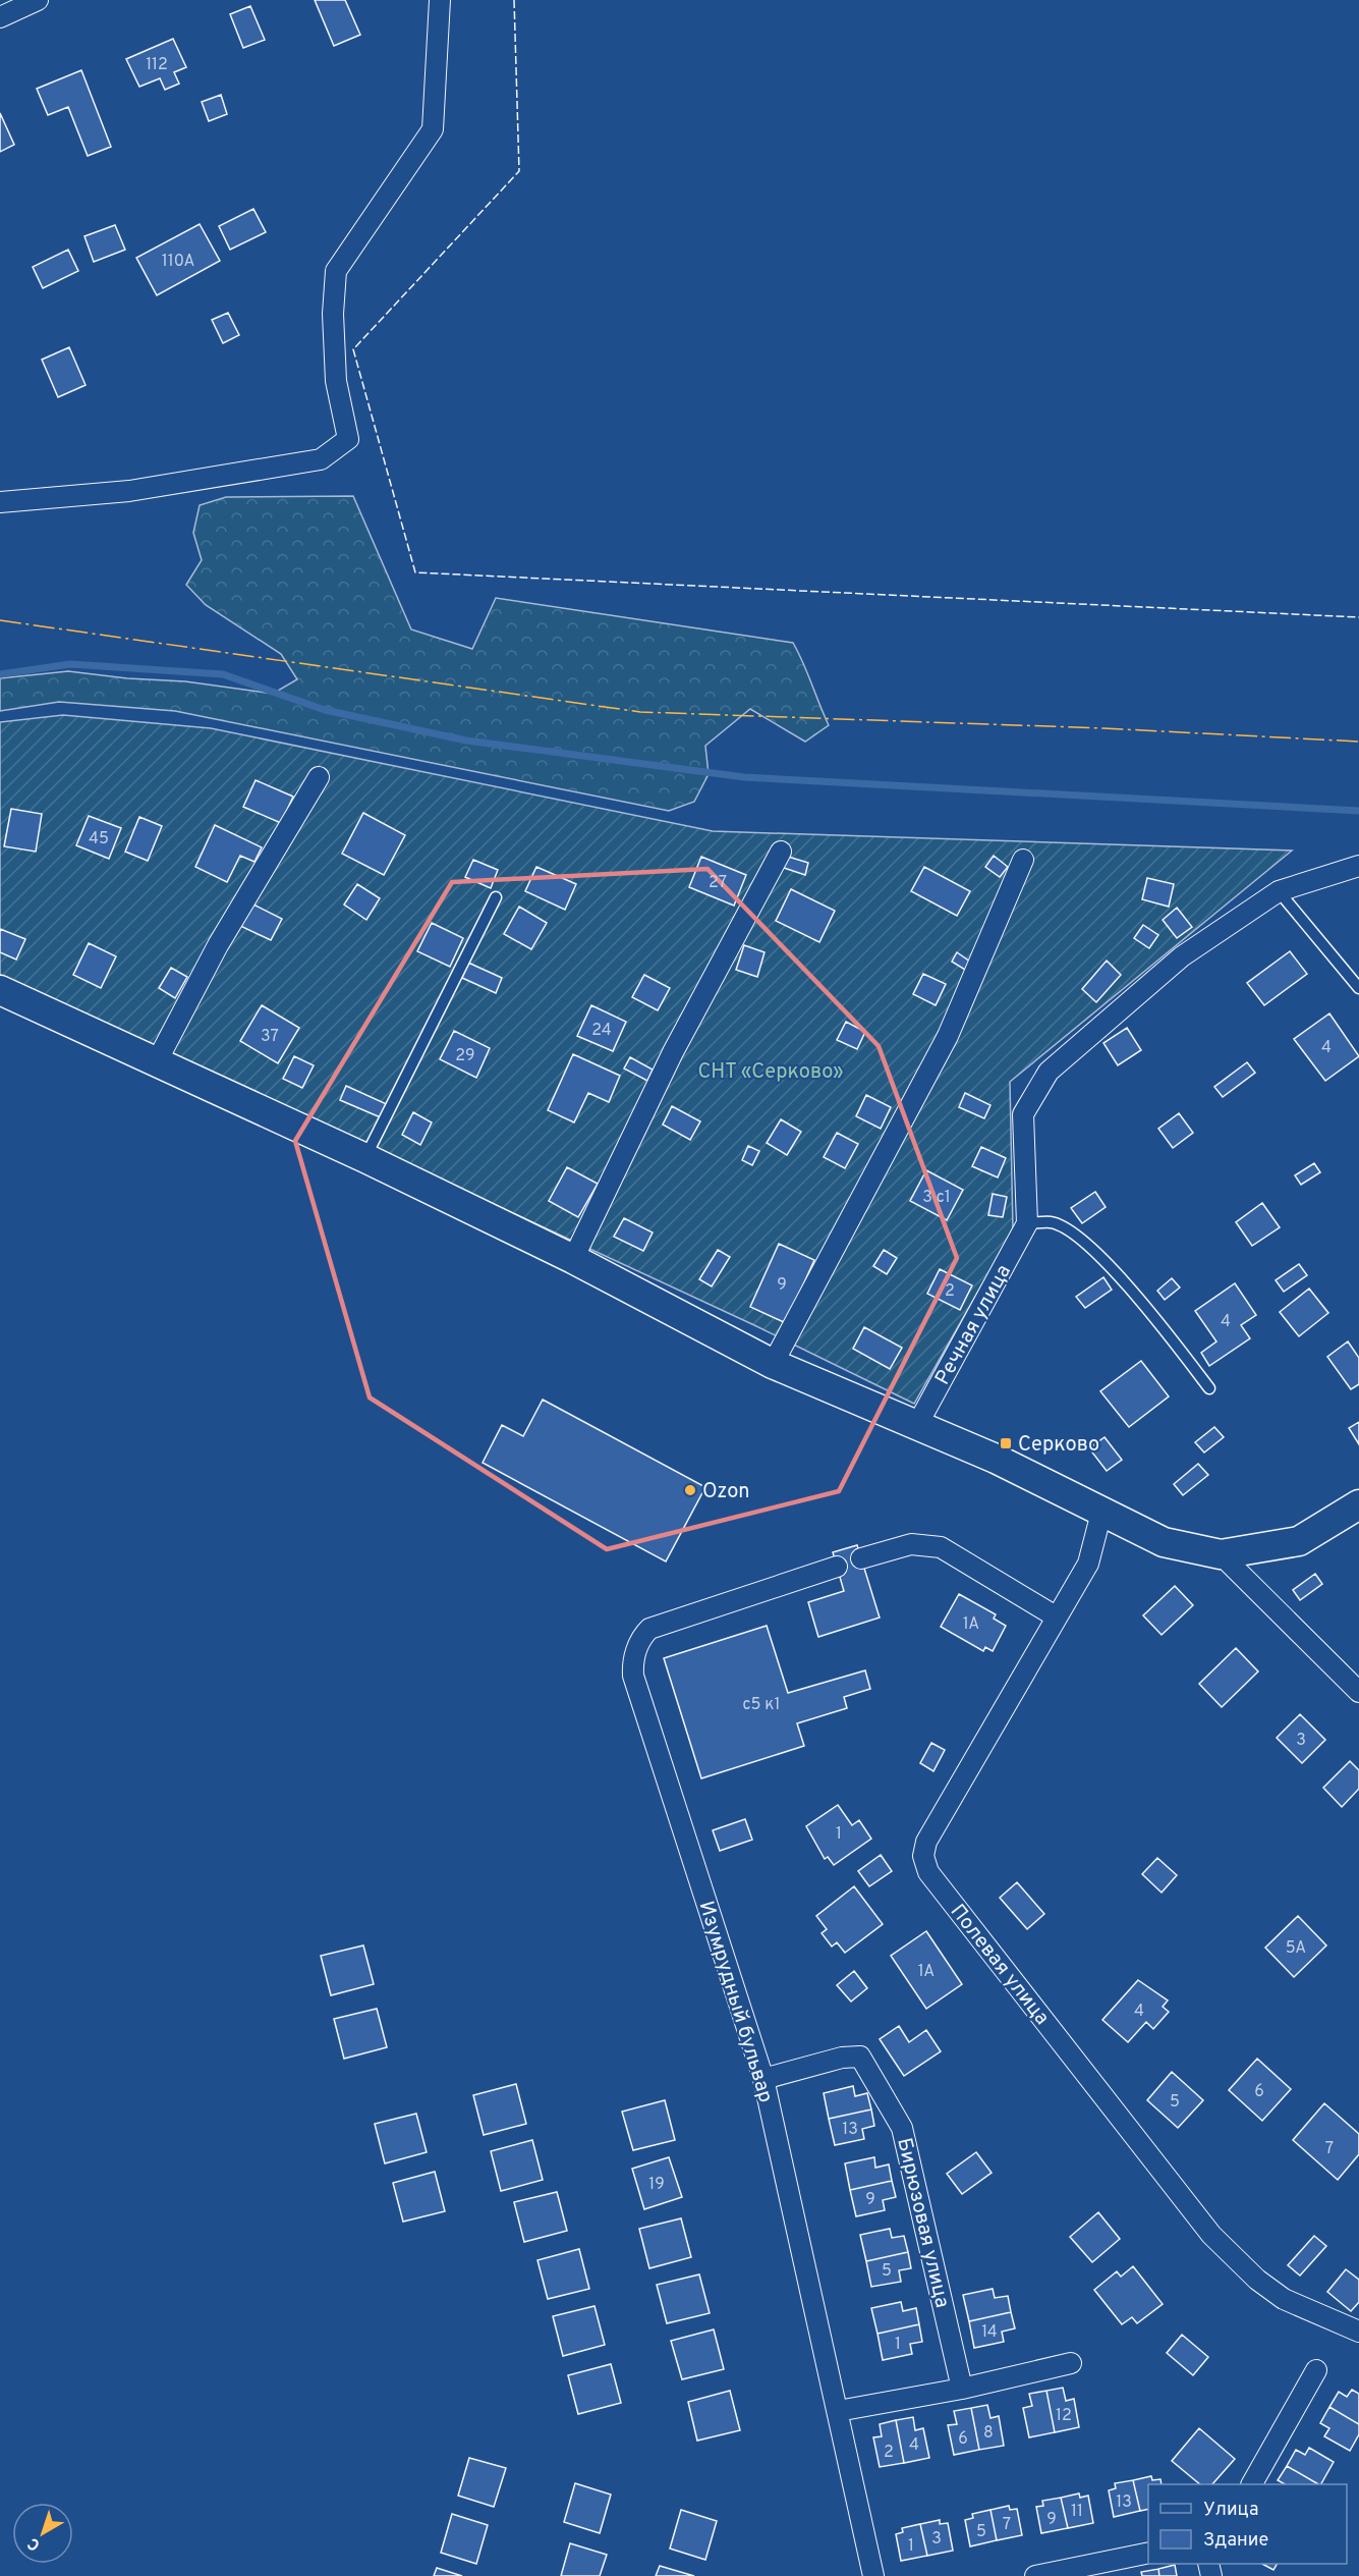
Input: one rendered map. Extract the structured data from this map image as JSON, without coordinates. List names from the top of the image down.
{
  "streets": {
    "street": [
      "Речная улица",
      "Полевая улица",
      "Изумрудный бульвар",
      "Бирюзовая улица"
    ]
  },
  "crossings": [
    ["Изумрудный бульвар", "Бирюзовая улица"]
  ],
  "parks": ["СНТ «Серково»"],
  "places": {
    "transit": ["Серково"],
    "other": ["Ozon"]
  },
  "house_numbers": [
    "112",
    "110А",
    "45",
    "27",
    "24",
    "37",
    "4",
    "29",
    "3 с1",
    "9",
    "2",
    "4",
    "1А",
    "с5 к1",
    "3",
    "1",
    "5А",
    "1А",
    "4",
    "6",
    "5",
    "13",
    "7",
    "19",
    "9",
    "5",
    "14",
    "1",
    "12",
    "8",
    "6",
    "4",
    "2",
    "13",
    "11",
    "9",
    "7",
    "5",
    "3",
    "1"
  ],
  "legend": ["Улица", "Здание"],
  "north": "bottom left"
}
